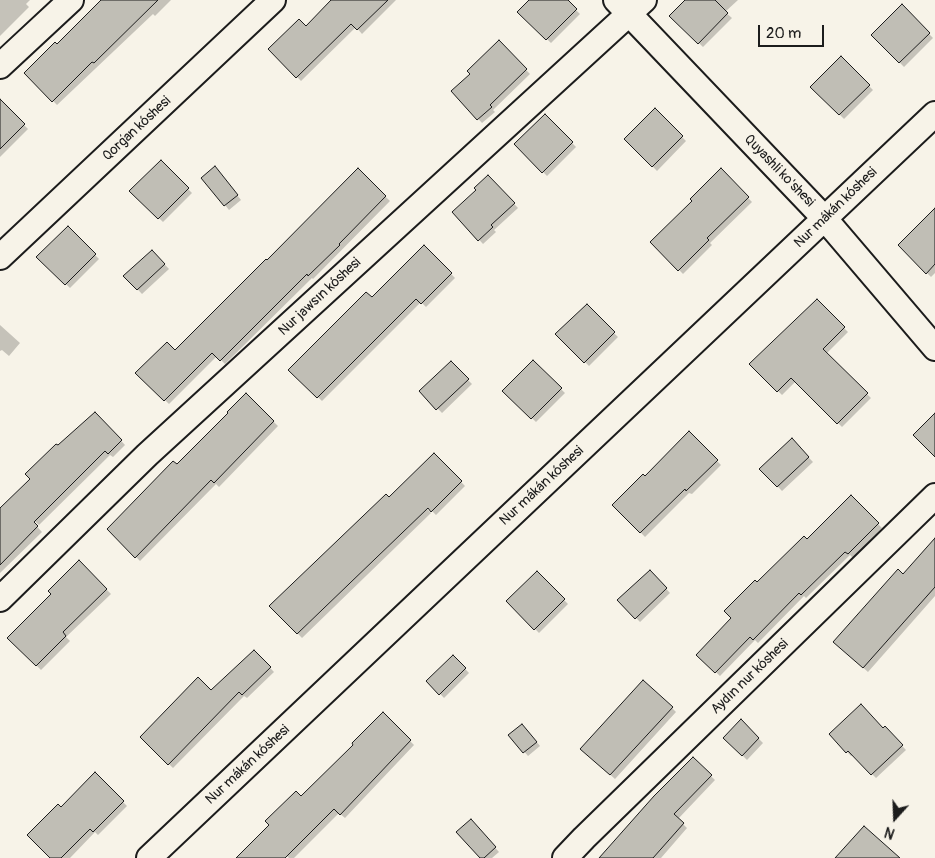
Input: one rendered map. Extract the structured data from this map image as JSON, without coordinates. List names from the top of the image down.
{
  "streets": {
    "street": [
      "Qorǵan kóshesi",
      "Quyashli ko'shesi",
      "Nur mákán kóshesi",
      "Nur jawsın kóshesi",
      "Aydın nur kóshesi"
    ]
  },
  "crossings": [
    ["Quyashli ko'shesi", "Nur mákán kóshesi"],
    ["Quyashli ko'shesi", "Nur jawsın kóshesi"]
  ],
  "scale_bar": "20 m",
  "north": "bottom"
}
